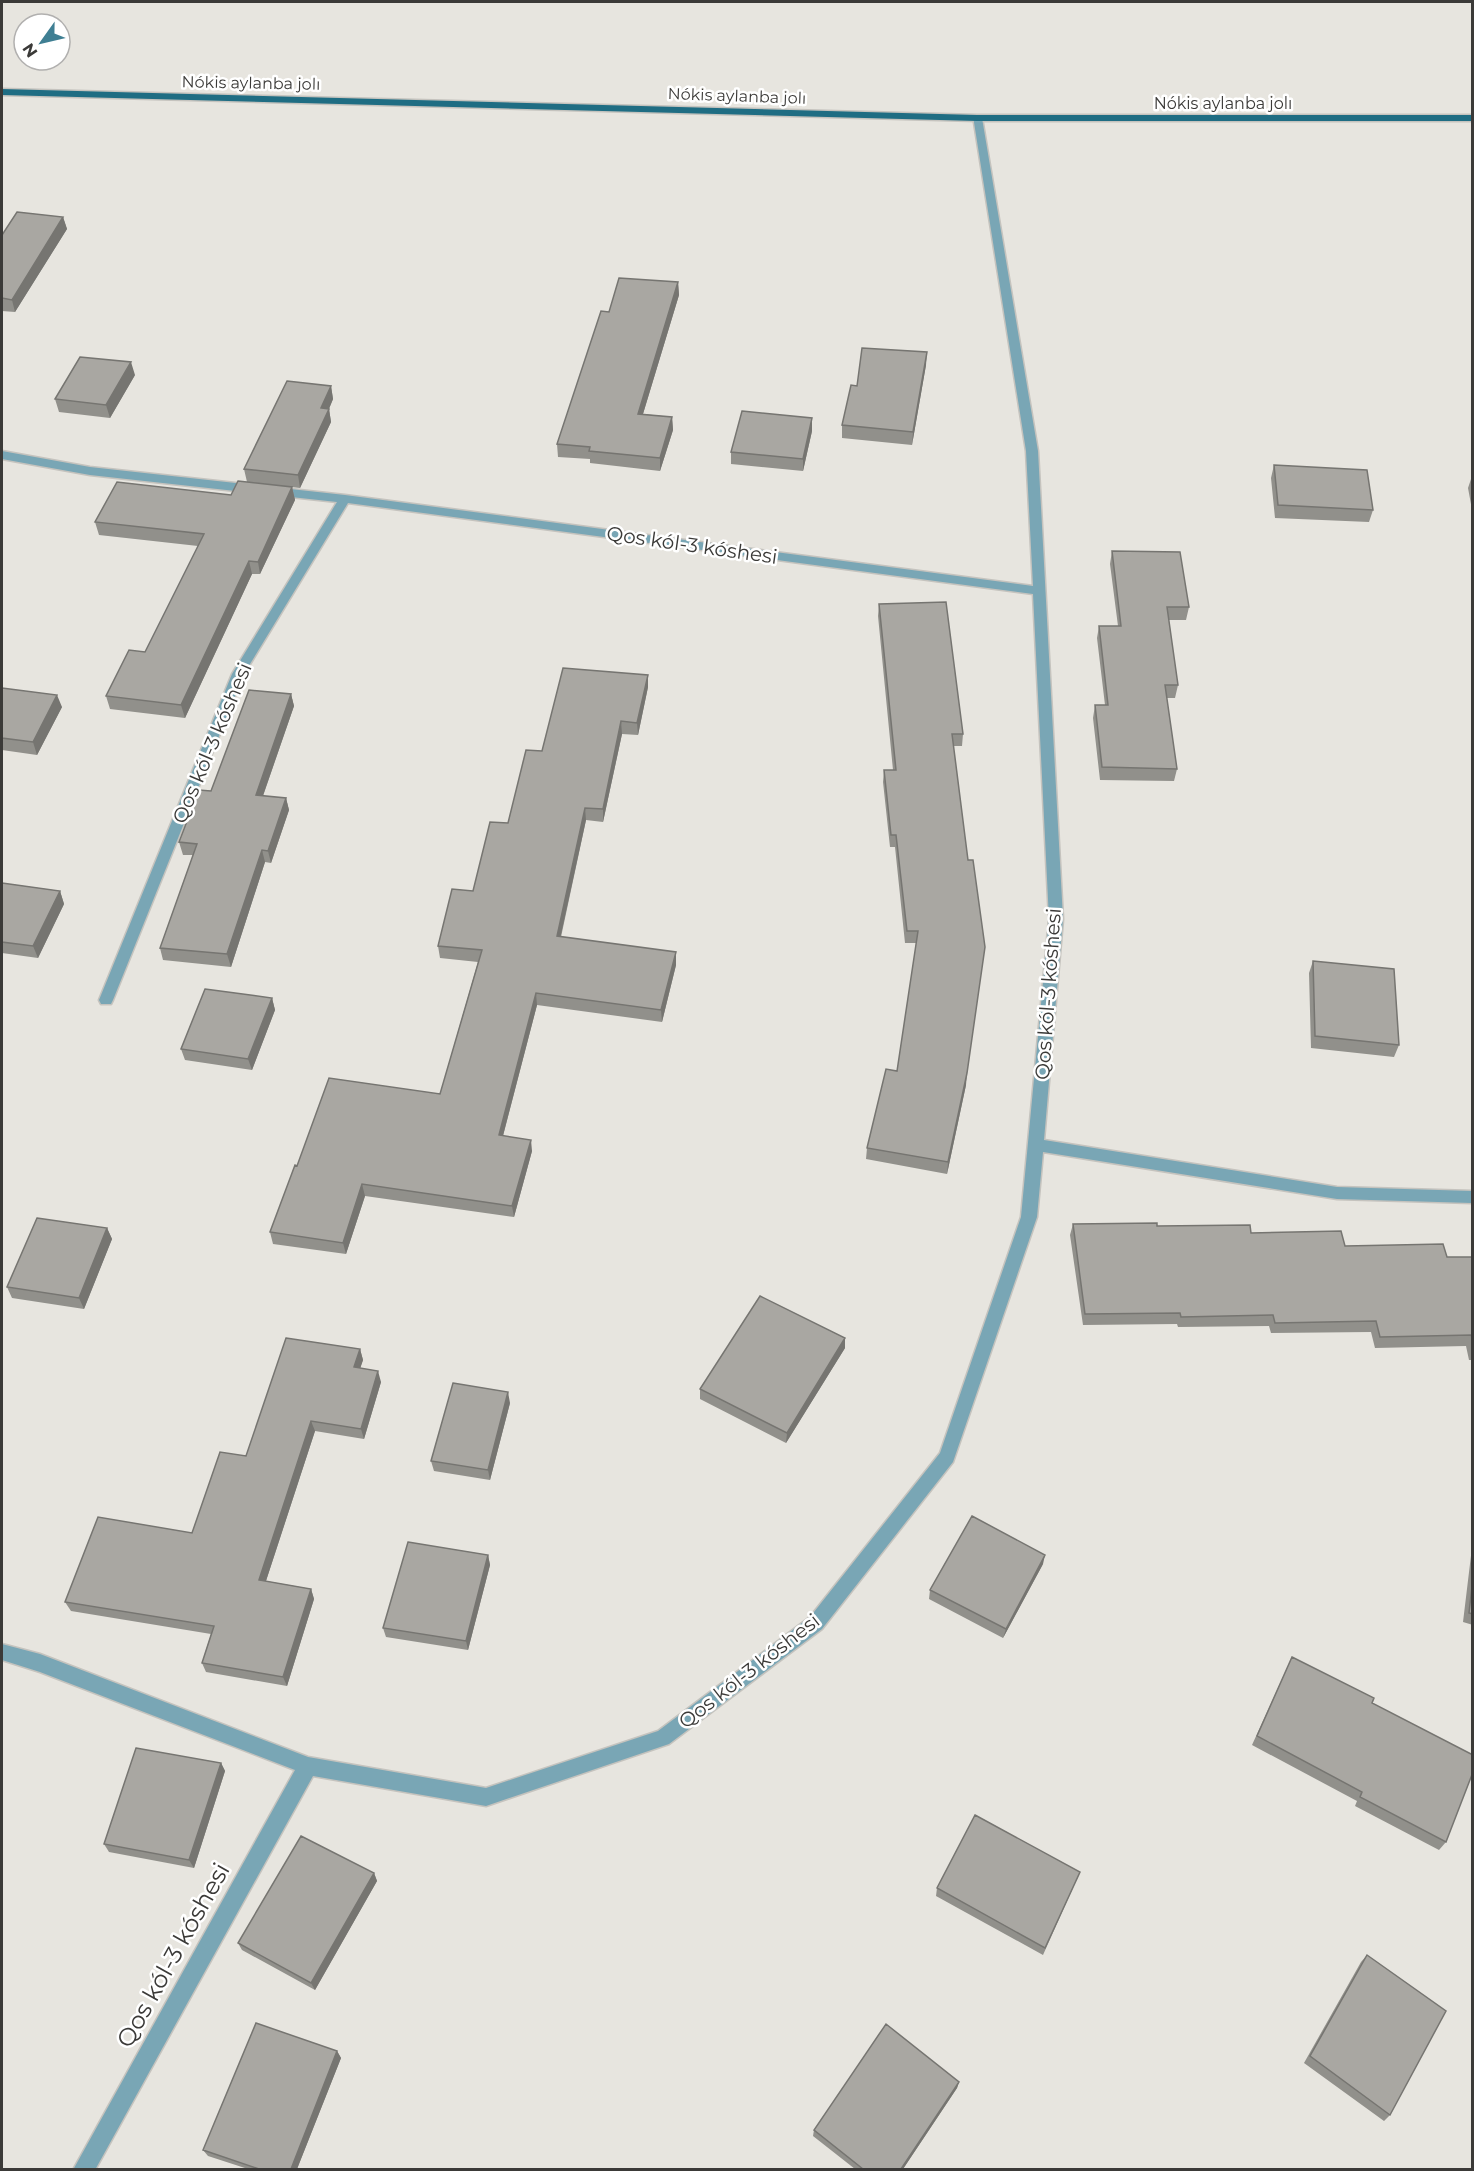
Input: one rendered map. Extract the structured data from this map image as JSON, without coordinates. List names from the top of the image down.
{
  "streets": {
    "main road": ["Nókis aylanba jolı"],
    "street": ["Qos kól-3 kóshesi"]
  },
  "crossings": [
    ["Nókis aylanba jolı", "Qos kól-3 kóshesi"]
  ],
  "north": "bottom left"
}
